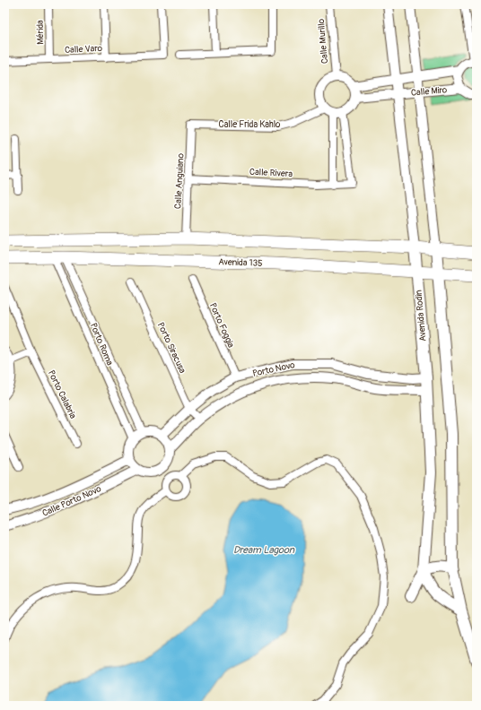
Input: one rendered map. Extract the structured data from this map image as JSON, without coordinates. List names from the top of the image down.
{
  "streets": {
    "main road": ["Avenida 135", "Avenida Rodin"],
    "street": [
      "Mérida",
      "Calle Murillo",
      "Calle Varo",
      "Calle Miro",
      "Calle Frida Kahlo",
      "Calle Rivera",
      "Calle Anguiano",
      "Porto Foggia",
      "Porto Roma",
      "Porto Siracusa",
      "Porto Novo",
      "Porto Calabria",
      "Calle Porto Novo"
    ]
  },
  "crossings": [
    ["Mérida", "Calle Varo"],
    ["Calle Murillo", "Calle Frida Kahlo"],
    ["Calle Murillo", "Calle Rivera"],
    ["Calle Miro", "Avenida Rodin"],
    ["Calle Frida Kahlo", "Calle Rivera"],
    ["Calle Frida Kahlo", "Calle Anguiano"],
    ["Calle Rivera", "Calle Anguiano"],
    ["Avenida 135", "Avenida Rodin"],
    ["Avenida 135", "Porto Roma"],
    ["Avenida Rodin", "Porto Novo"],
    ["Porto Foggia", "Porto Novo"],
    ["Porto Roma", "Porto Novo"],
    ["Porto Roma", "Calle Porto Novo"],
    ["Porto Siracusa", "Porto Novo"],
    ["Porto Novo", "Calle Porto Novo"]
  ],
  "water": ["Dream Lagoon"]
}
